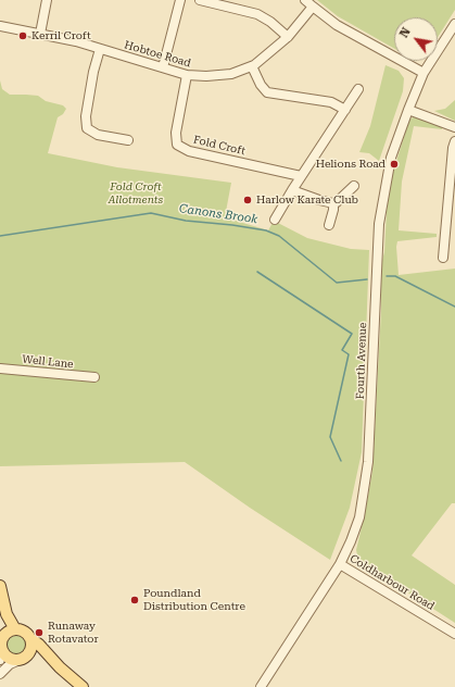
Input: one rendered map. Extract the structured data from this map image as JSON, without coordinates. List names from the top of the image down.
{
  "streets": {
    "street": [
      "Hobtoe Road",
      "Fold Croft",
      "Fourth Avenue",
      "Well Lane",
      "Coldharbour Road"
    ]
  },
  "crossings": [
    ["Hobtoe Road", "Fold Croft"],
    ["Fourth Avenue", "Coldharbour Road"]
  ],
  "water": ["Canons Brook"],
  "parks": ["Fold Croft Allotments"],
  "places": [
    "Kerril Croft",
    "Helions Road",
    "Harlow Karate Club",
    "Poundland Distribution Centre",
    "Runaway Rotavator"
  ],
  "north": "top left"
}
